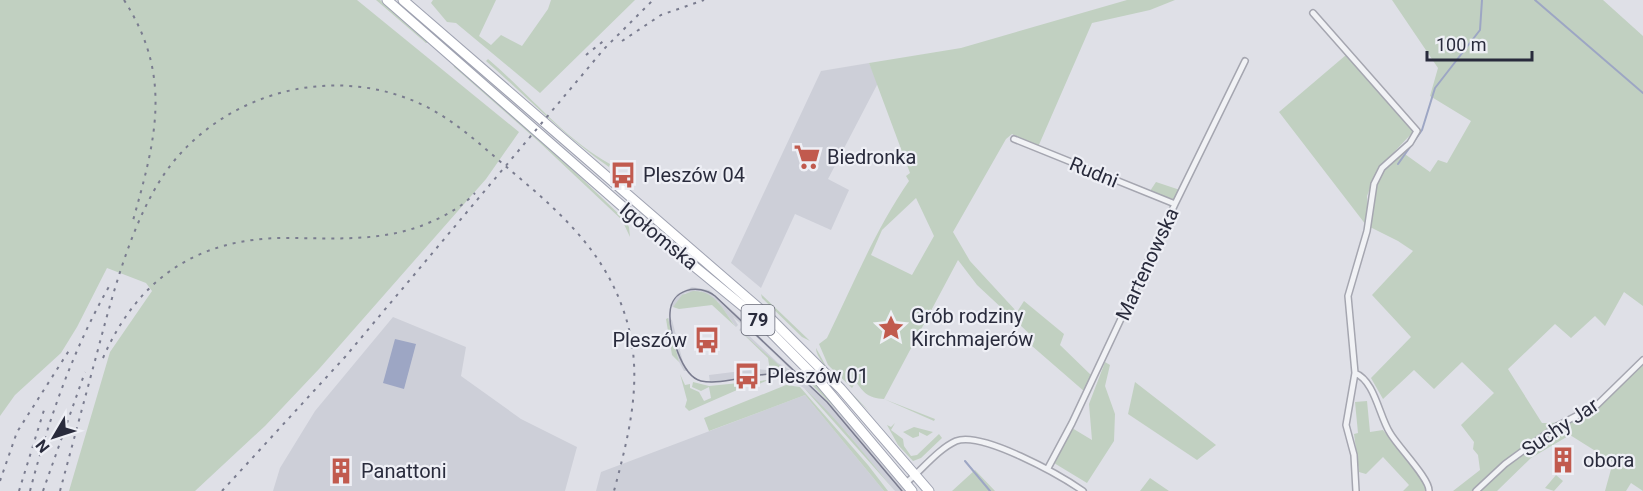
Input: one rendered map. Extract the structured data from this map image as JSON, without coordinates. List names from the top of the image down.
{
  "streets": {
    "main road": ["Igołomska", "79"],
    "street": ["Rudni", "Martenowska", "Suchy Jar"]
  },
  "crossings": [
    ["Rudni", "Martenowska"]
  ],
  "places": {
    "supermarket": ["Biedronka"],
    "bus stop": ["Pleszów 04", "Pleszów", "Pleszów 01"],
    "place": ["Grób rodziny Kirchmajerów"],
    "building": ["obora", "Panattoni"]
  },
  "scale_bar": "100 m",
  "north": "bottom left"
}
